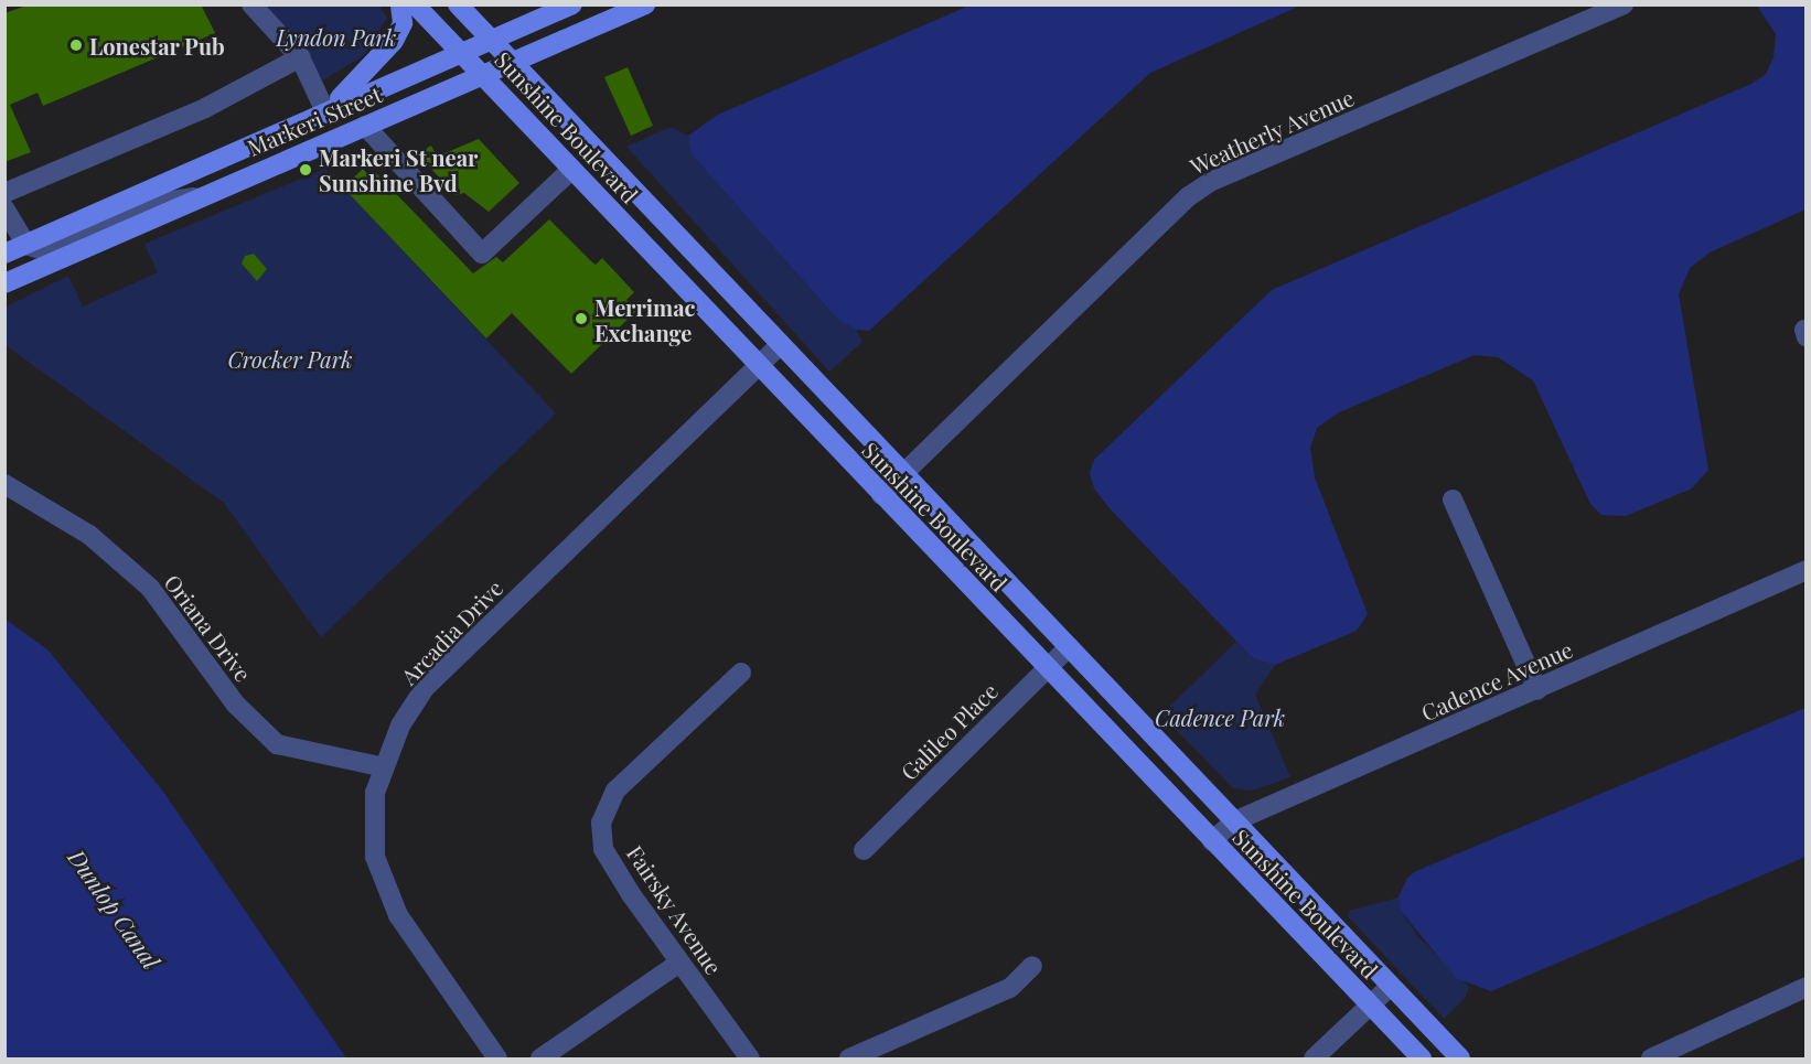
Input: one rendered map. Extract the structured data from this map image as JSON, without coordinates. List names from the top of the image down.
{
  "streets": {
    "main road": ["Markeri Street", "Sunshine Boulevard"],
    "street": [
      "Weatherly Avenue",
      "Oriana Drive",
      "Arcadia Drive",
      "Cadence Avenue",
      "Galileo Place",
      "Fairsky Avenue"
    ]
  },
  "crossings": [
    ["Markeri Street", "Sunshine Boulevard"],
    ["Sunshine Boulevard", "Weatherly Avenue"],
    ["Sunshine Boulevard", "Arcadia Drive"],
    ["Sunshine Boulevard", "Cadence Avenue"],
    ["Sunshine Boulevard", "Galileo Place"],
    ["Oriana Drive", "Arcadia Drive"]
  ],
  "water": ["Dunlop Canal"],
  "parks": ["Lyndon Park", "Crocker Park", "Cadence Park"],
  "places": ["Lonestar Pub", "Markeri St near Sunshine Bvd", "Merrimac Exchange"]
}
